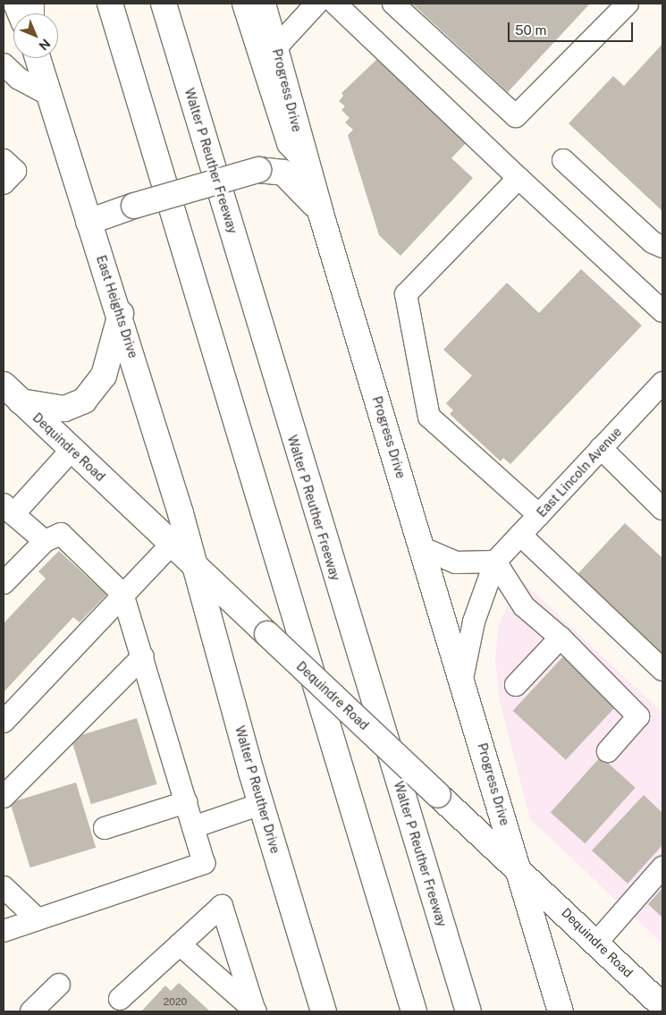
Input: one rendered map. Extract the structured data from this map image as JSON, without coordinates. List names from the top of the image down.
{
  "streets": {
    "main road": [
      "Progress Drive",
      "Walter P Reuther Freeway",
      "East Heights Drive",
      "Dequindre Road",
      "Walter P Reuther Drive"
    ],
    "street": ["East Lincoln Avenue"]
  },
  "crossings": [
    ["Progress Drive", "Dequindre Road"],
    ["Progress Drive", "East Lincoln Avenue"],
    ["East Heights Drive", "Dequindre Road"],
    ["East Heights Drive", "Walter P Reuther Drive"],
    ["Dequindre Road", "Walter P Reuther Drive"]
  ],
  "house_numbers": ["2020"],
  "scale_bar": "50 m",
  "north": "bottom right"
}
